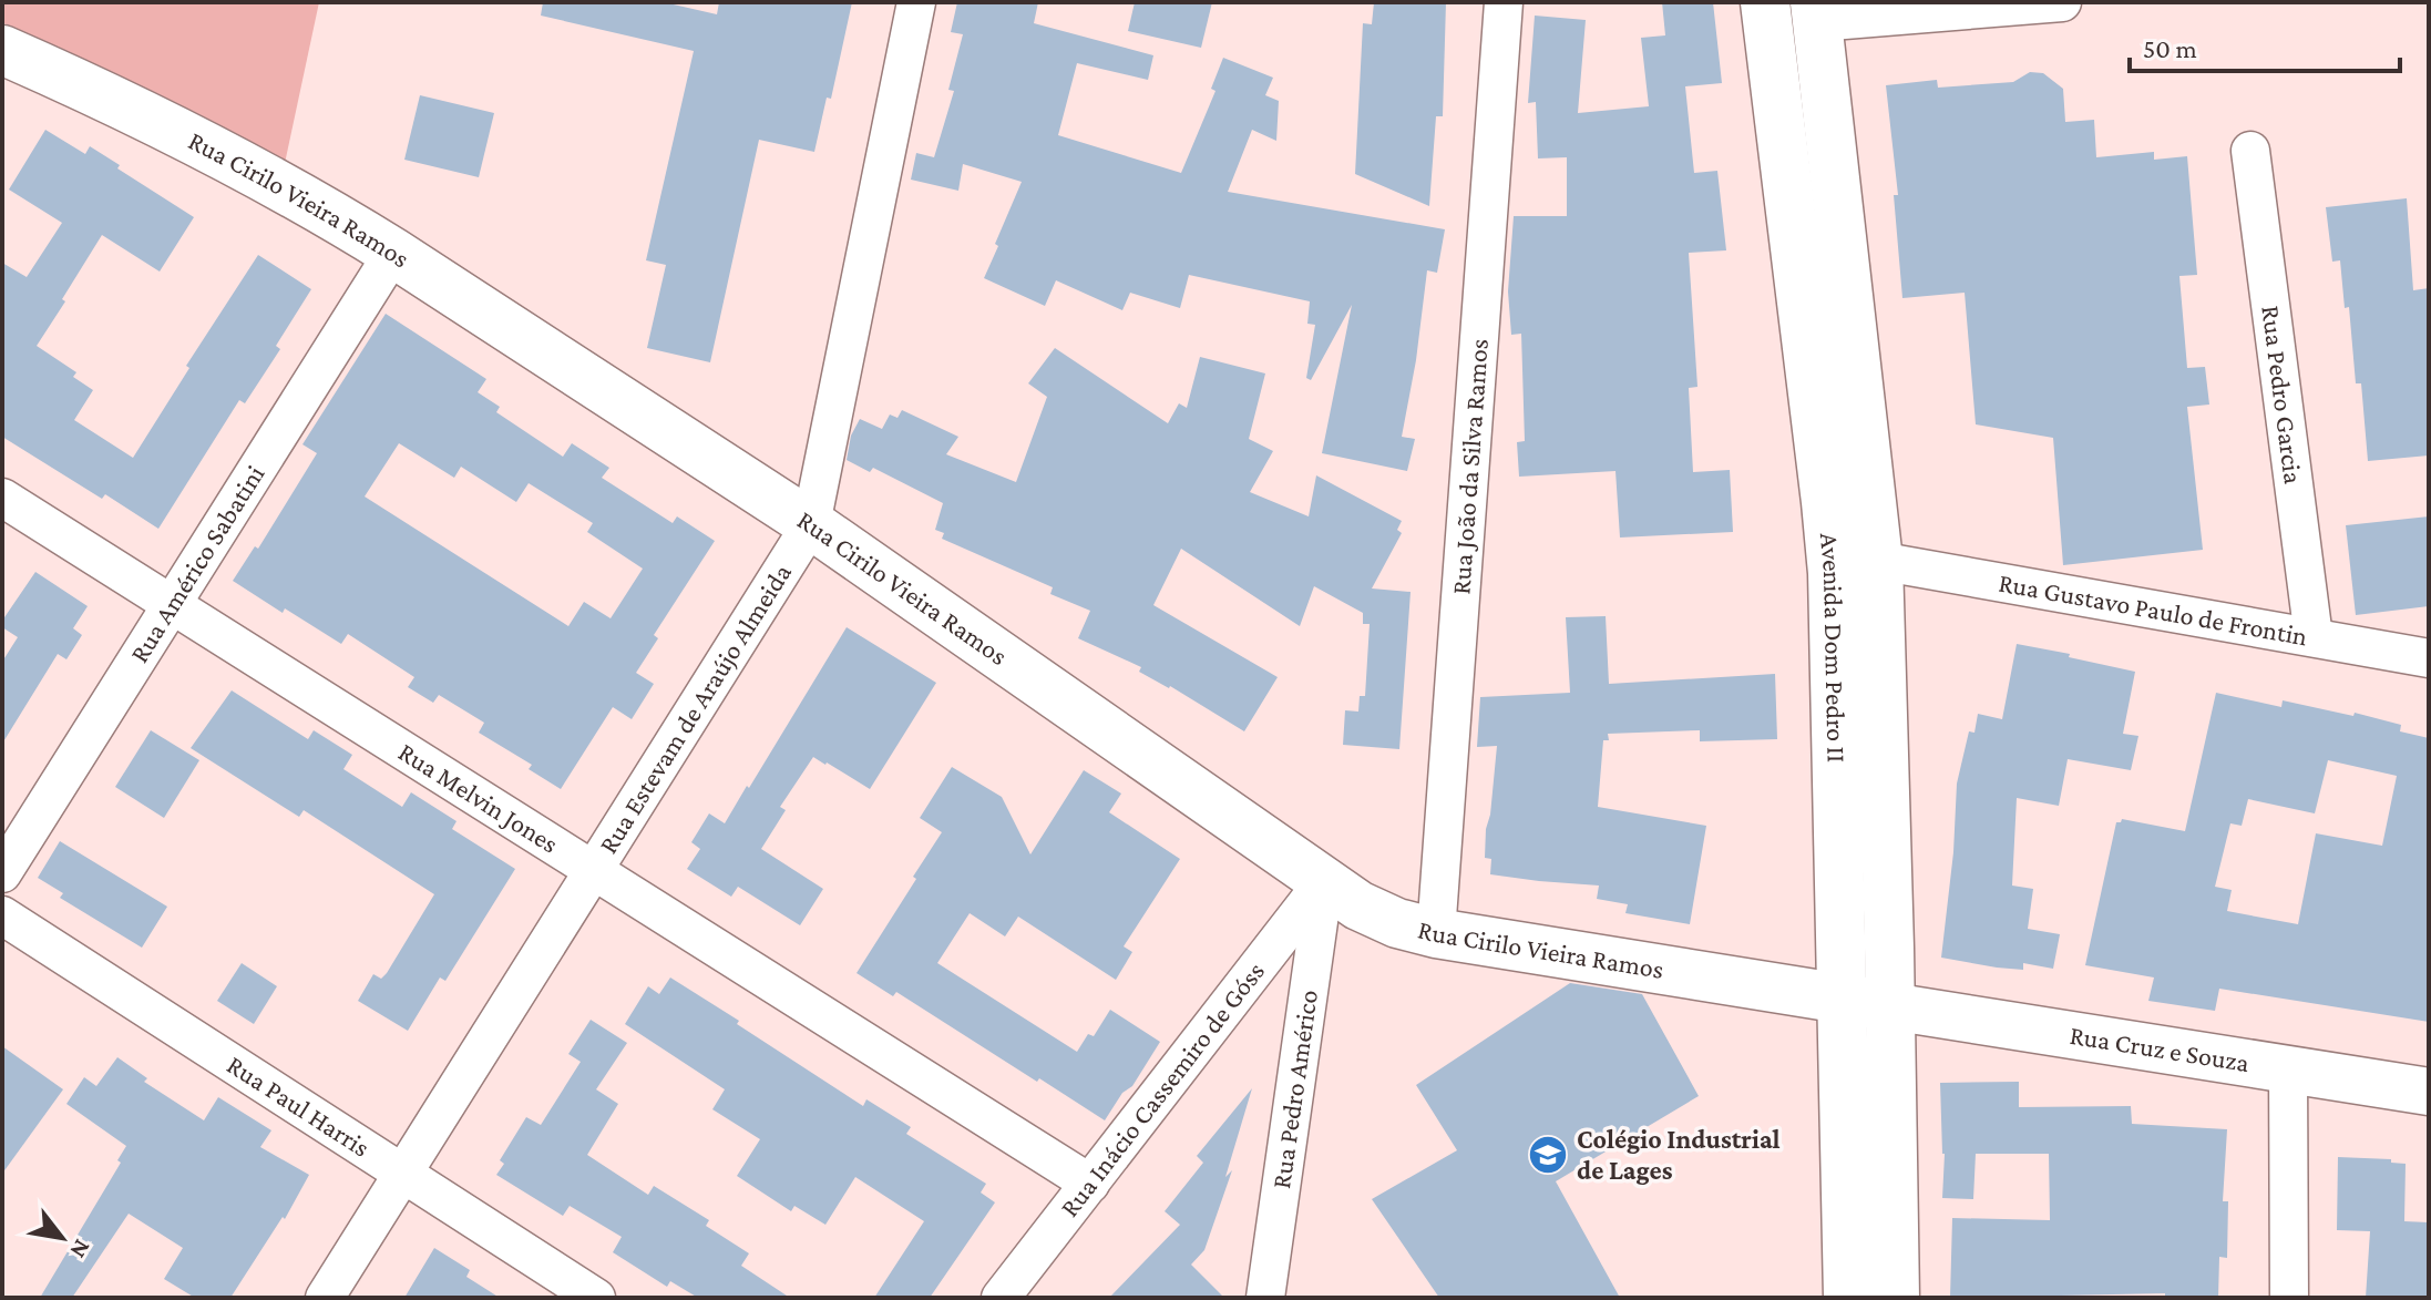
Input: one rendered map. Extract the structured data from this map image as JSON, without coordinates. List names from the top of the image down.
{
  "streets": {
    "main road": ["Rua Cirilo Vieira Ramos", "Avenida Dom Pedro II"],
    "street": [
      "Rua Pedro Garcia",
      "Rua João da Silva Ramos",
      "Rua Américo Sabatini",
      "Rua Gustavo Paulo de Frontin",
      "Rua Estevam de Araújo Almeida",
      "Rua Melvin Jones",
      "Rua Cruz e Souza",
      "Rua Inácio Cassemiro de Góss",
      "Rua Pedro Américo",
      "Rua Paul Harris"
    ]
  },
  "crossings": [
    ["Rua Cirilo Vieira Ramos", "Rua João da Silva Ramos"],
    ["Rua Cirilo Vieira Ramos", "Rua Américo Sabatini"],
    ["Rua Cirilo Vieira Ramos", "Avenida Dom Pedro II"],
    ["Rua Cirilo Vieira Ramos", "Rua Estevam de Araújo Almeida"],
    ["Rua Cirilo Vieira Ramos", "Rua Cruz e Souza"],
    ["Rua Cirilo Vieira Ramos", "Rua Inácio Cassemiro de Góss"],
    ["Rua Cirilo Vieira Ramos", "Rua Pedro Américo"],
    ["Rua Pedro Garcia", "Rua Gustavo Paulo de Frontin"],
    ["Rua Américo Sabatini", "Rua Melvin Jones"],
    ["Rua Gustavo Paulo de Frontin", "Avenida Dom Pedro II"],
    ["Avenida Dom Pedro II", "Rua Cruz e Souza"],
    ["Rua Estevam de Araújo Almeida", "Rua Melvin Jones"],
    ["Rua Estevam de Araújo Almeida", "Rua Paul Harris"],
    ["Rua Melvin Jones", "Rua Inácio Cassemiro de Góss"],
    ["Rua Inácio Cassemiro de Góss", "Rua Pedro Américo"]
  ],
  "places": {
    "school or university": ["Colégio Industrial de Lages"]
  },
  "scale_bar": "50 m",
  "north": "bottom right"
}
